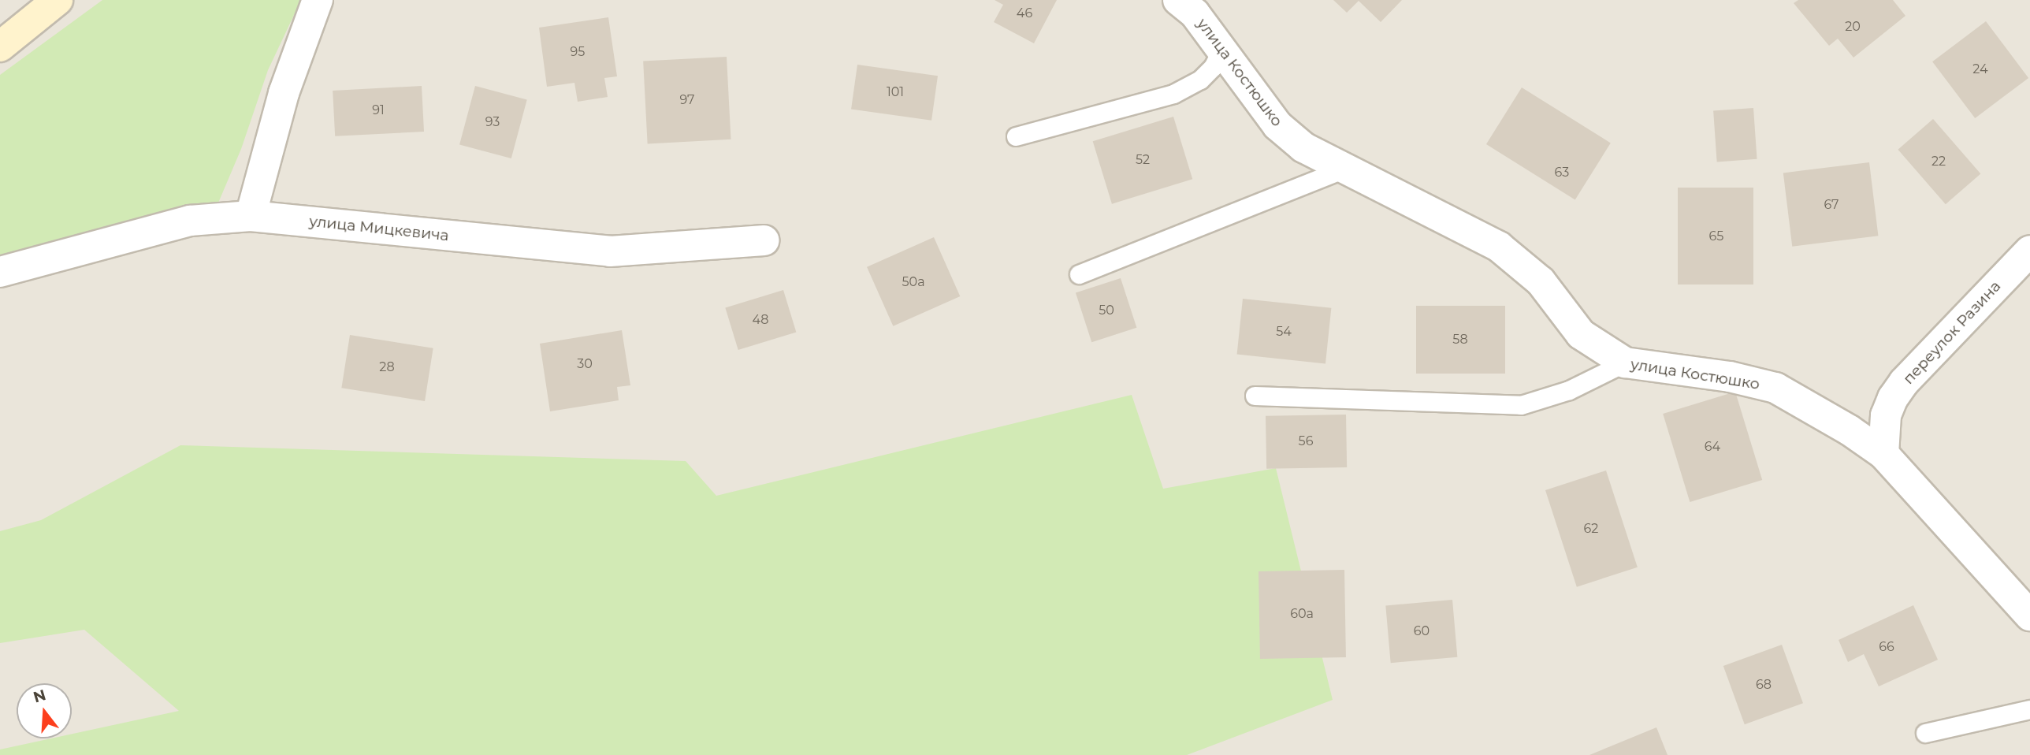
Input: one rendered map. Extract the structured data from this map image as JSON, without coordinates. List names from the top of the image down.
{
  "streets": {
    "street": ["улица Костюшко", "улица Мицкевича", "переулок Разина"]
  },
  "crossings": [
    ["улица Костюшко", "переулок Разина"]
  ],
  "house_numbers": [
    "46",
    "20",
    "95",
    "24",
    "101",
    "97",
    "91",
    "93",
    "52",
    "22",
    "63",
    "67",
    "65",
    "50а",
    "50",
    "48",
    "54",
    "58",
    "30",
    "28",
    "56",
    "64",
    "62",
    "60а",
    "60",
    "66",
    "68"
  ],
  "north": "top"
}
